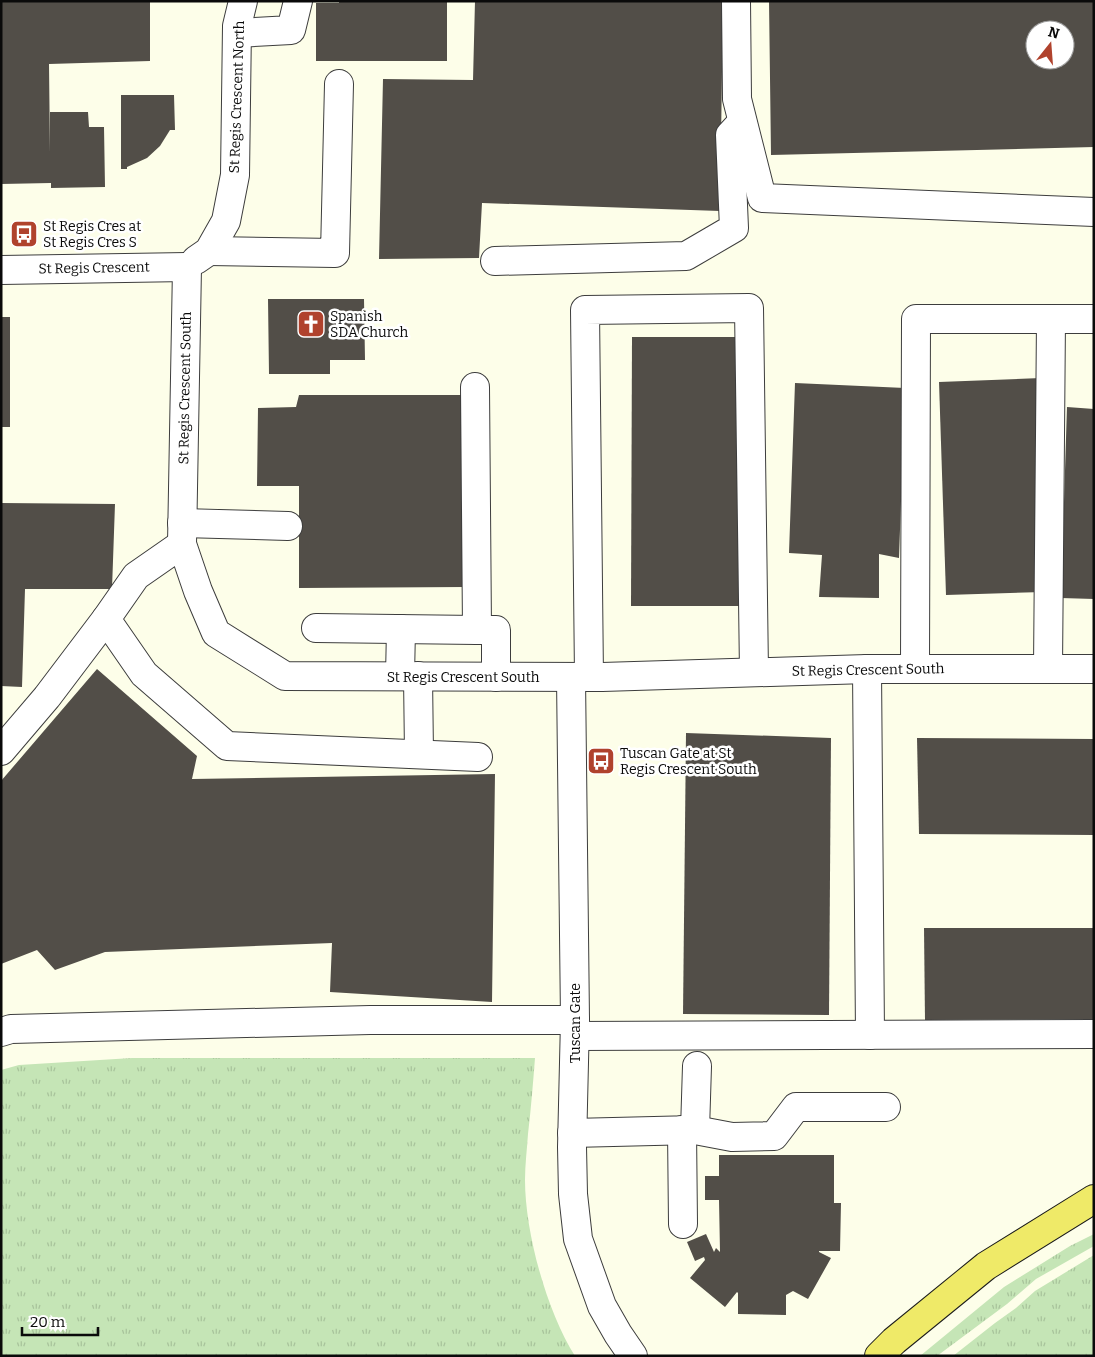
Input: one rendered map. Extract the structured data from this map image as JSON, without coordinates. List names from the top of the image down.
{
  "streets": {
    "street": [
      "St Regis Crescent North",
      "St Regis Crescent",
      "St Regis Crescent South",
      "Tuscan Gate"
    ]
  },
  "crossings": [
    ["St Regis Crescent North", "St Regis Crescent"],
    ["St Regis Crescent North", "St Regis Crescent South"],
    ["St Regis Crescent", "St Regis Crescent South"],
    ["St Regis Crescent South", "Tuscan Gate"]
  ],
  "places": {
    "bus stop": ["St Regis Cres at St Regis Cres S", "Tuscan Gate at St Regis Crescent South"],
    "church": ["Spanish SDA Church"]
  },
  "scale_bar": "20 m",
  "north": "top"
}
